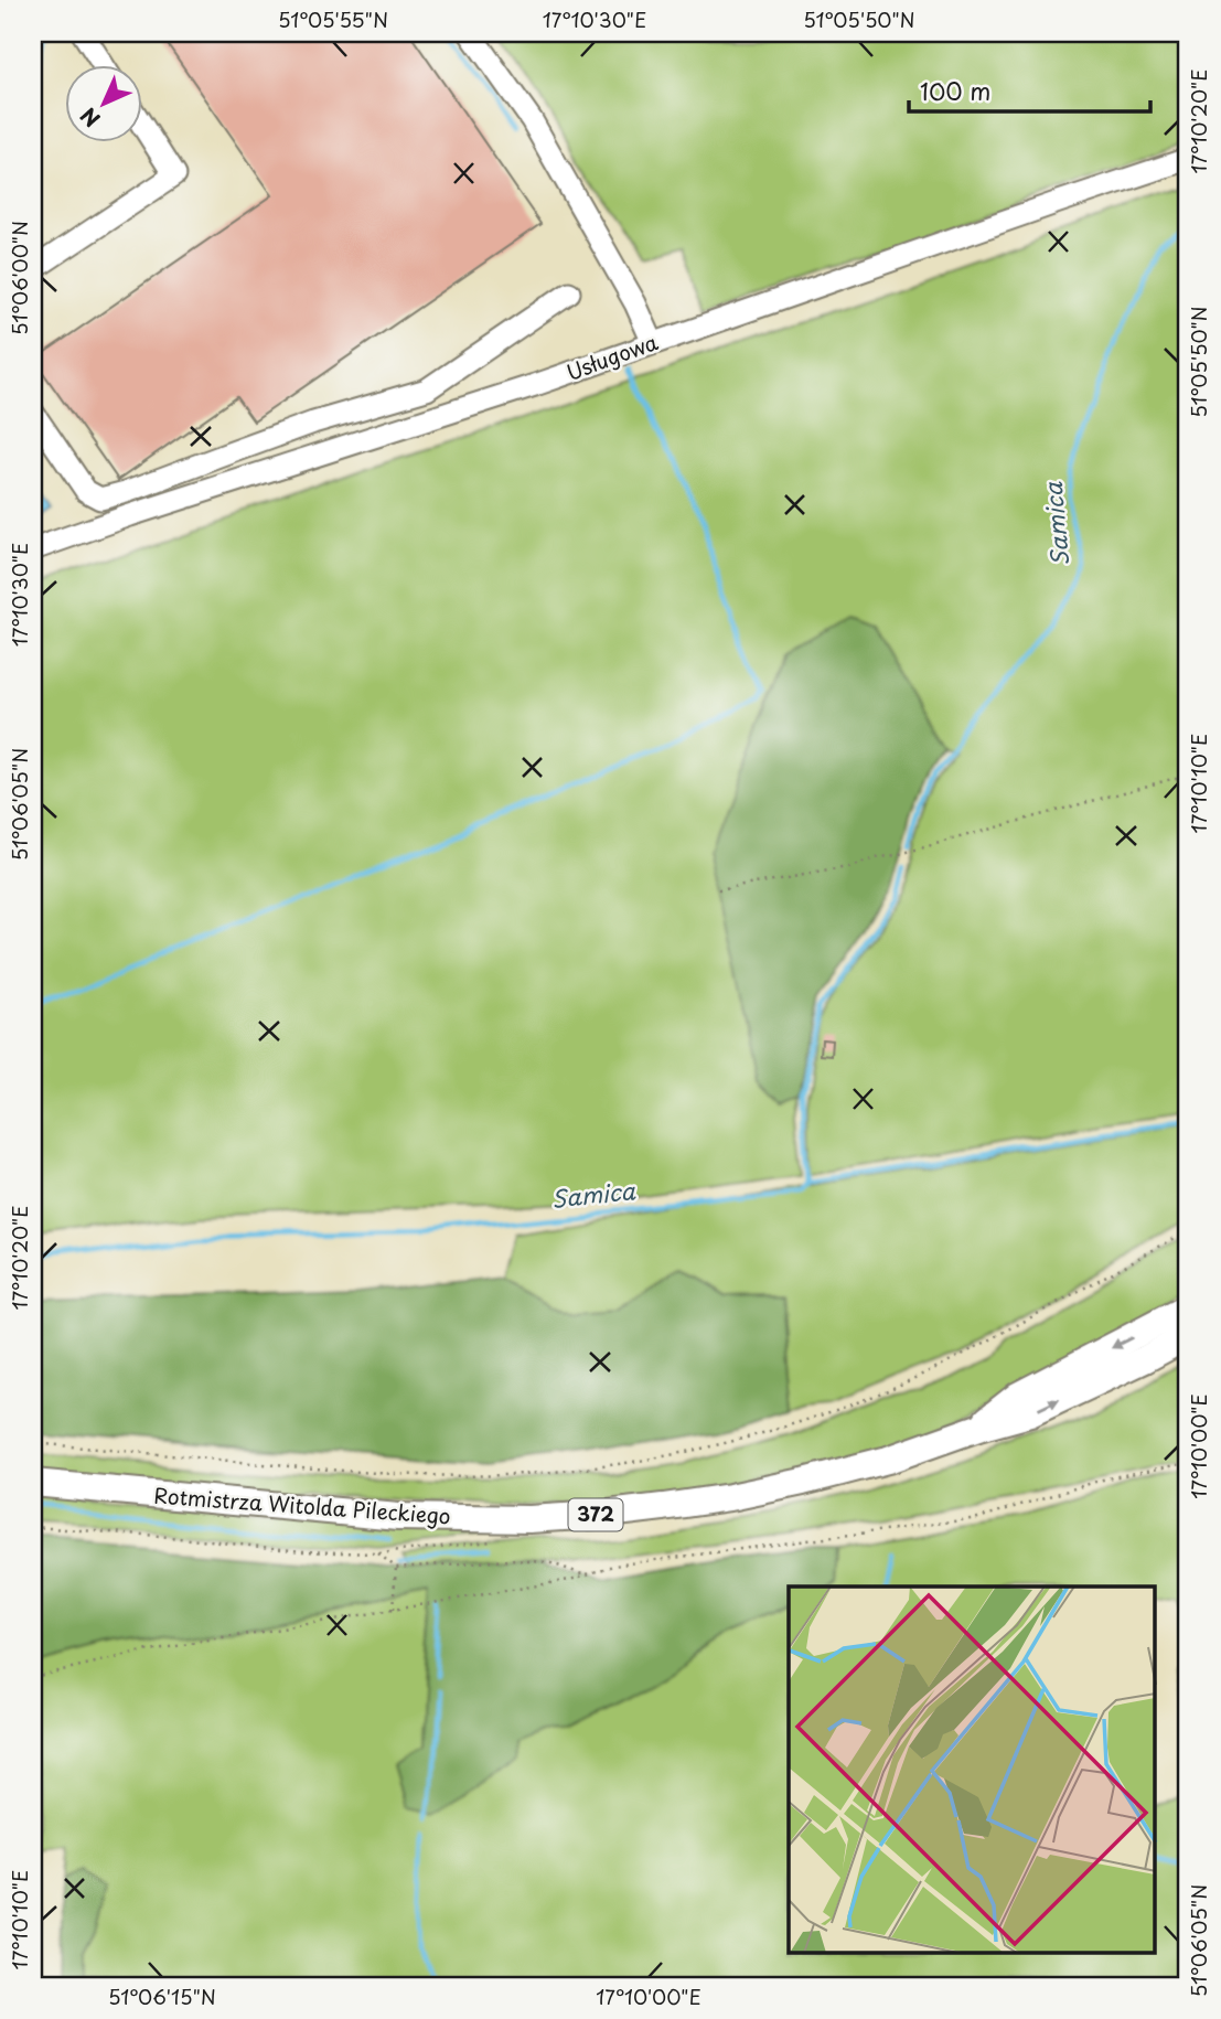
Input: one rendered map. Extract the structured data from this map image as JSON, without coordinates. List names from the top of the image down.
{
  "streets": {
    "main road": ["Rotmistrza Witolda Pileckiego", "372"],
    "lane": ["Usługowa"]
  },
  "water": ["Samica"],
  "scale_bar": "100 m",
  "north": "bottom left",
  "coordinates": [
    "51°05'55\"N",
    "17°10'30\"E",
    "51°05'50\"N",
    "17°10'20\"E",
    "51°06'00\"N",
    "17°10'10\"E",
    "51°06'05\"N",
    "17°10'00\"E",
    "51°06'15\"N"
  ]
}
